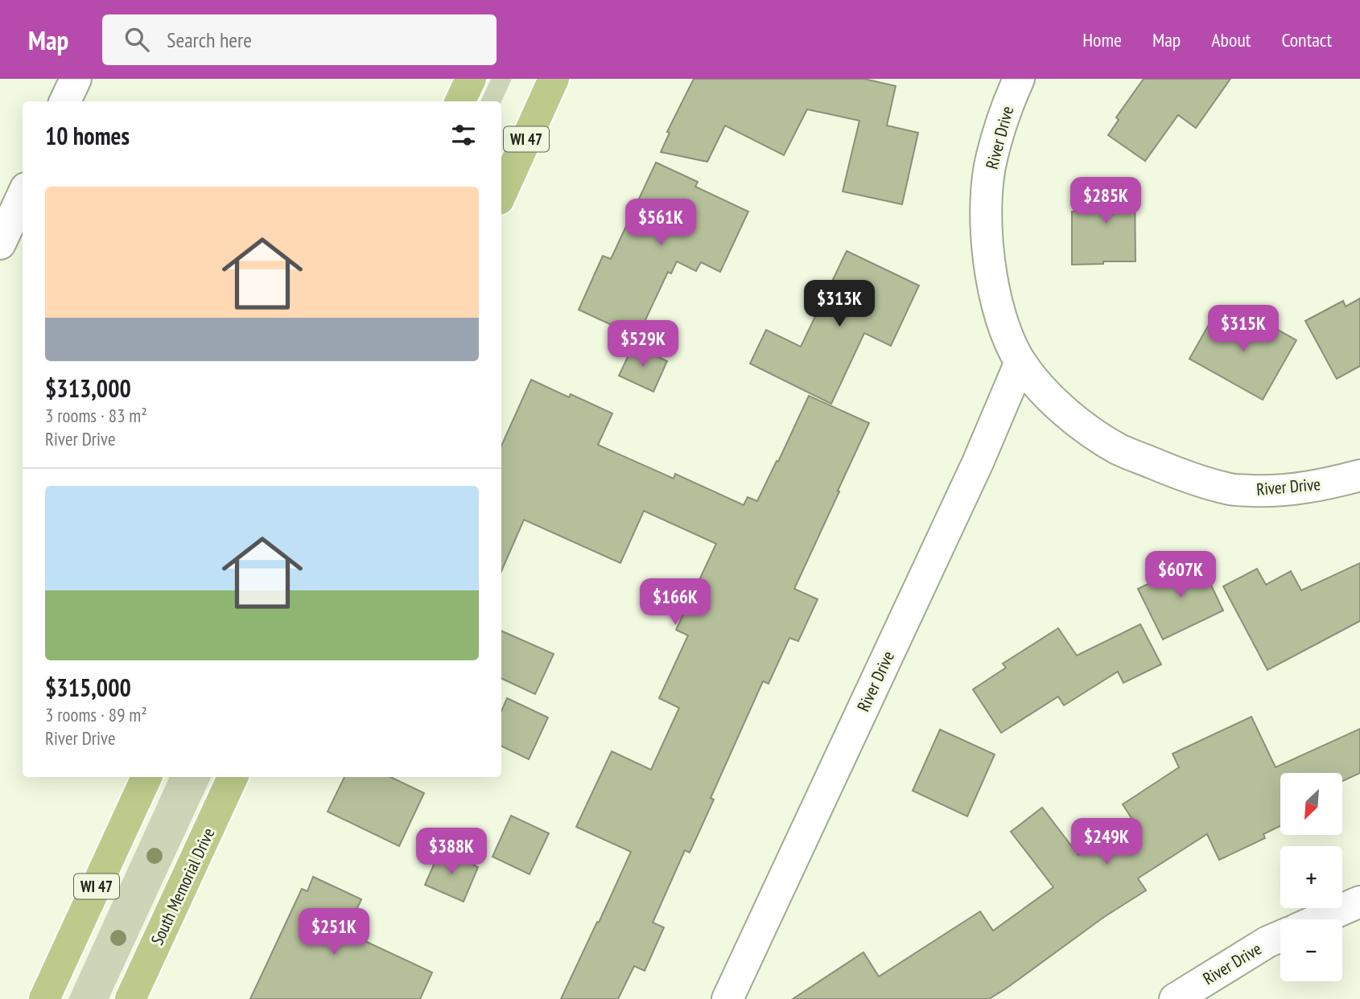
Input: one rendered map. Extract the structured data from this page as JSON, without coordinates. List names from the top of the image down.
{
  "streets": {
    "main road": ["WI 47", "South Memorial Drive"],
    "street": ["River Drive"]
  },
  "north": "bottom left",
  "page": {
    "header": "Map",
    "search": "Search here",
    "nav": [
      "Home",
      "Map",
      "About",
      "Contact"
    ],
    "heading": "10 homes",
    "list": [
      {
        "name": "$313,000",
        "note": "3 rooms · 83 m² · River Drive"
      },
      {
        "name": "$315,000",
        "note": "3 rooms · 89 m² · River Drive"
      }
    ],
    "price": [
      "$285K",
      "$561K",
      "$313K",
      "$315K",
      "$529K",
      "$607K",
      "$166K",
      "$249K",
      "$388K",
      "$251K"
    ],
    "map_buttons": ["+", "−"]
  }
}
